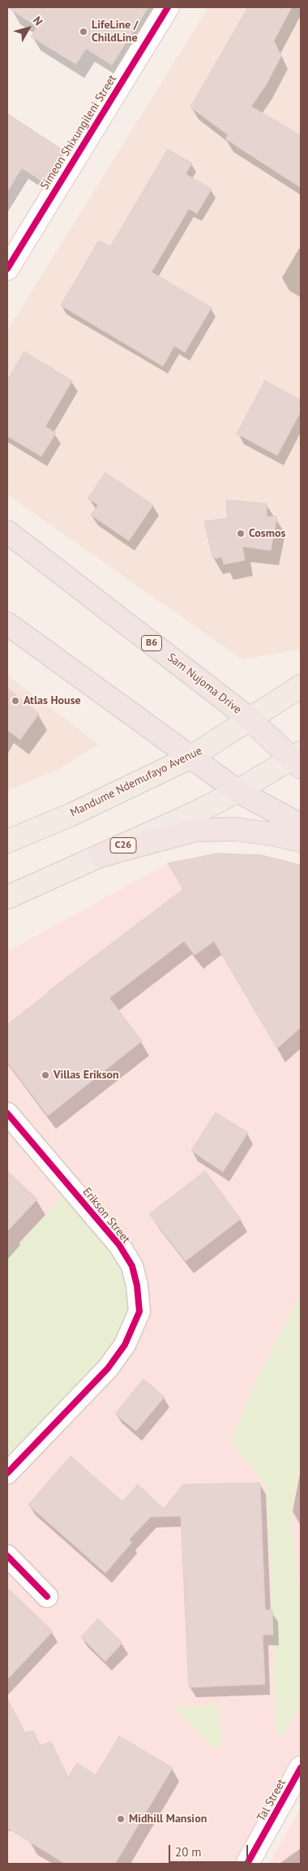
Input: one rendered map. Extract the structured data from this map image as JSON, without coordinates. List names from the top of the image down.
{
  "streets": {
    "highway": ["B6", "Sam Nujoma Drive"],
    "main road": ["Mandume Ndemufayo Avenue", "C26"],
    "street": ["Simeon Shixungileni Street", "Erikson Street", "Tal Street"]
  },
  "crossings": [
    ["Sam Nujoma Drive", "Mandume Ndemufayo Avenue"],
    ["Sam Nujoma Drive", "C26"]
  ],
  "places": [
    "LifeLine / ChildLine",
    "Cosmos",
    "Atlas House",
    "Villas Erikson",
    "Midhill Mansion"
  ],
  "scale_bar": "20 m",
  "north": "top right"
}
